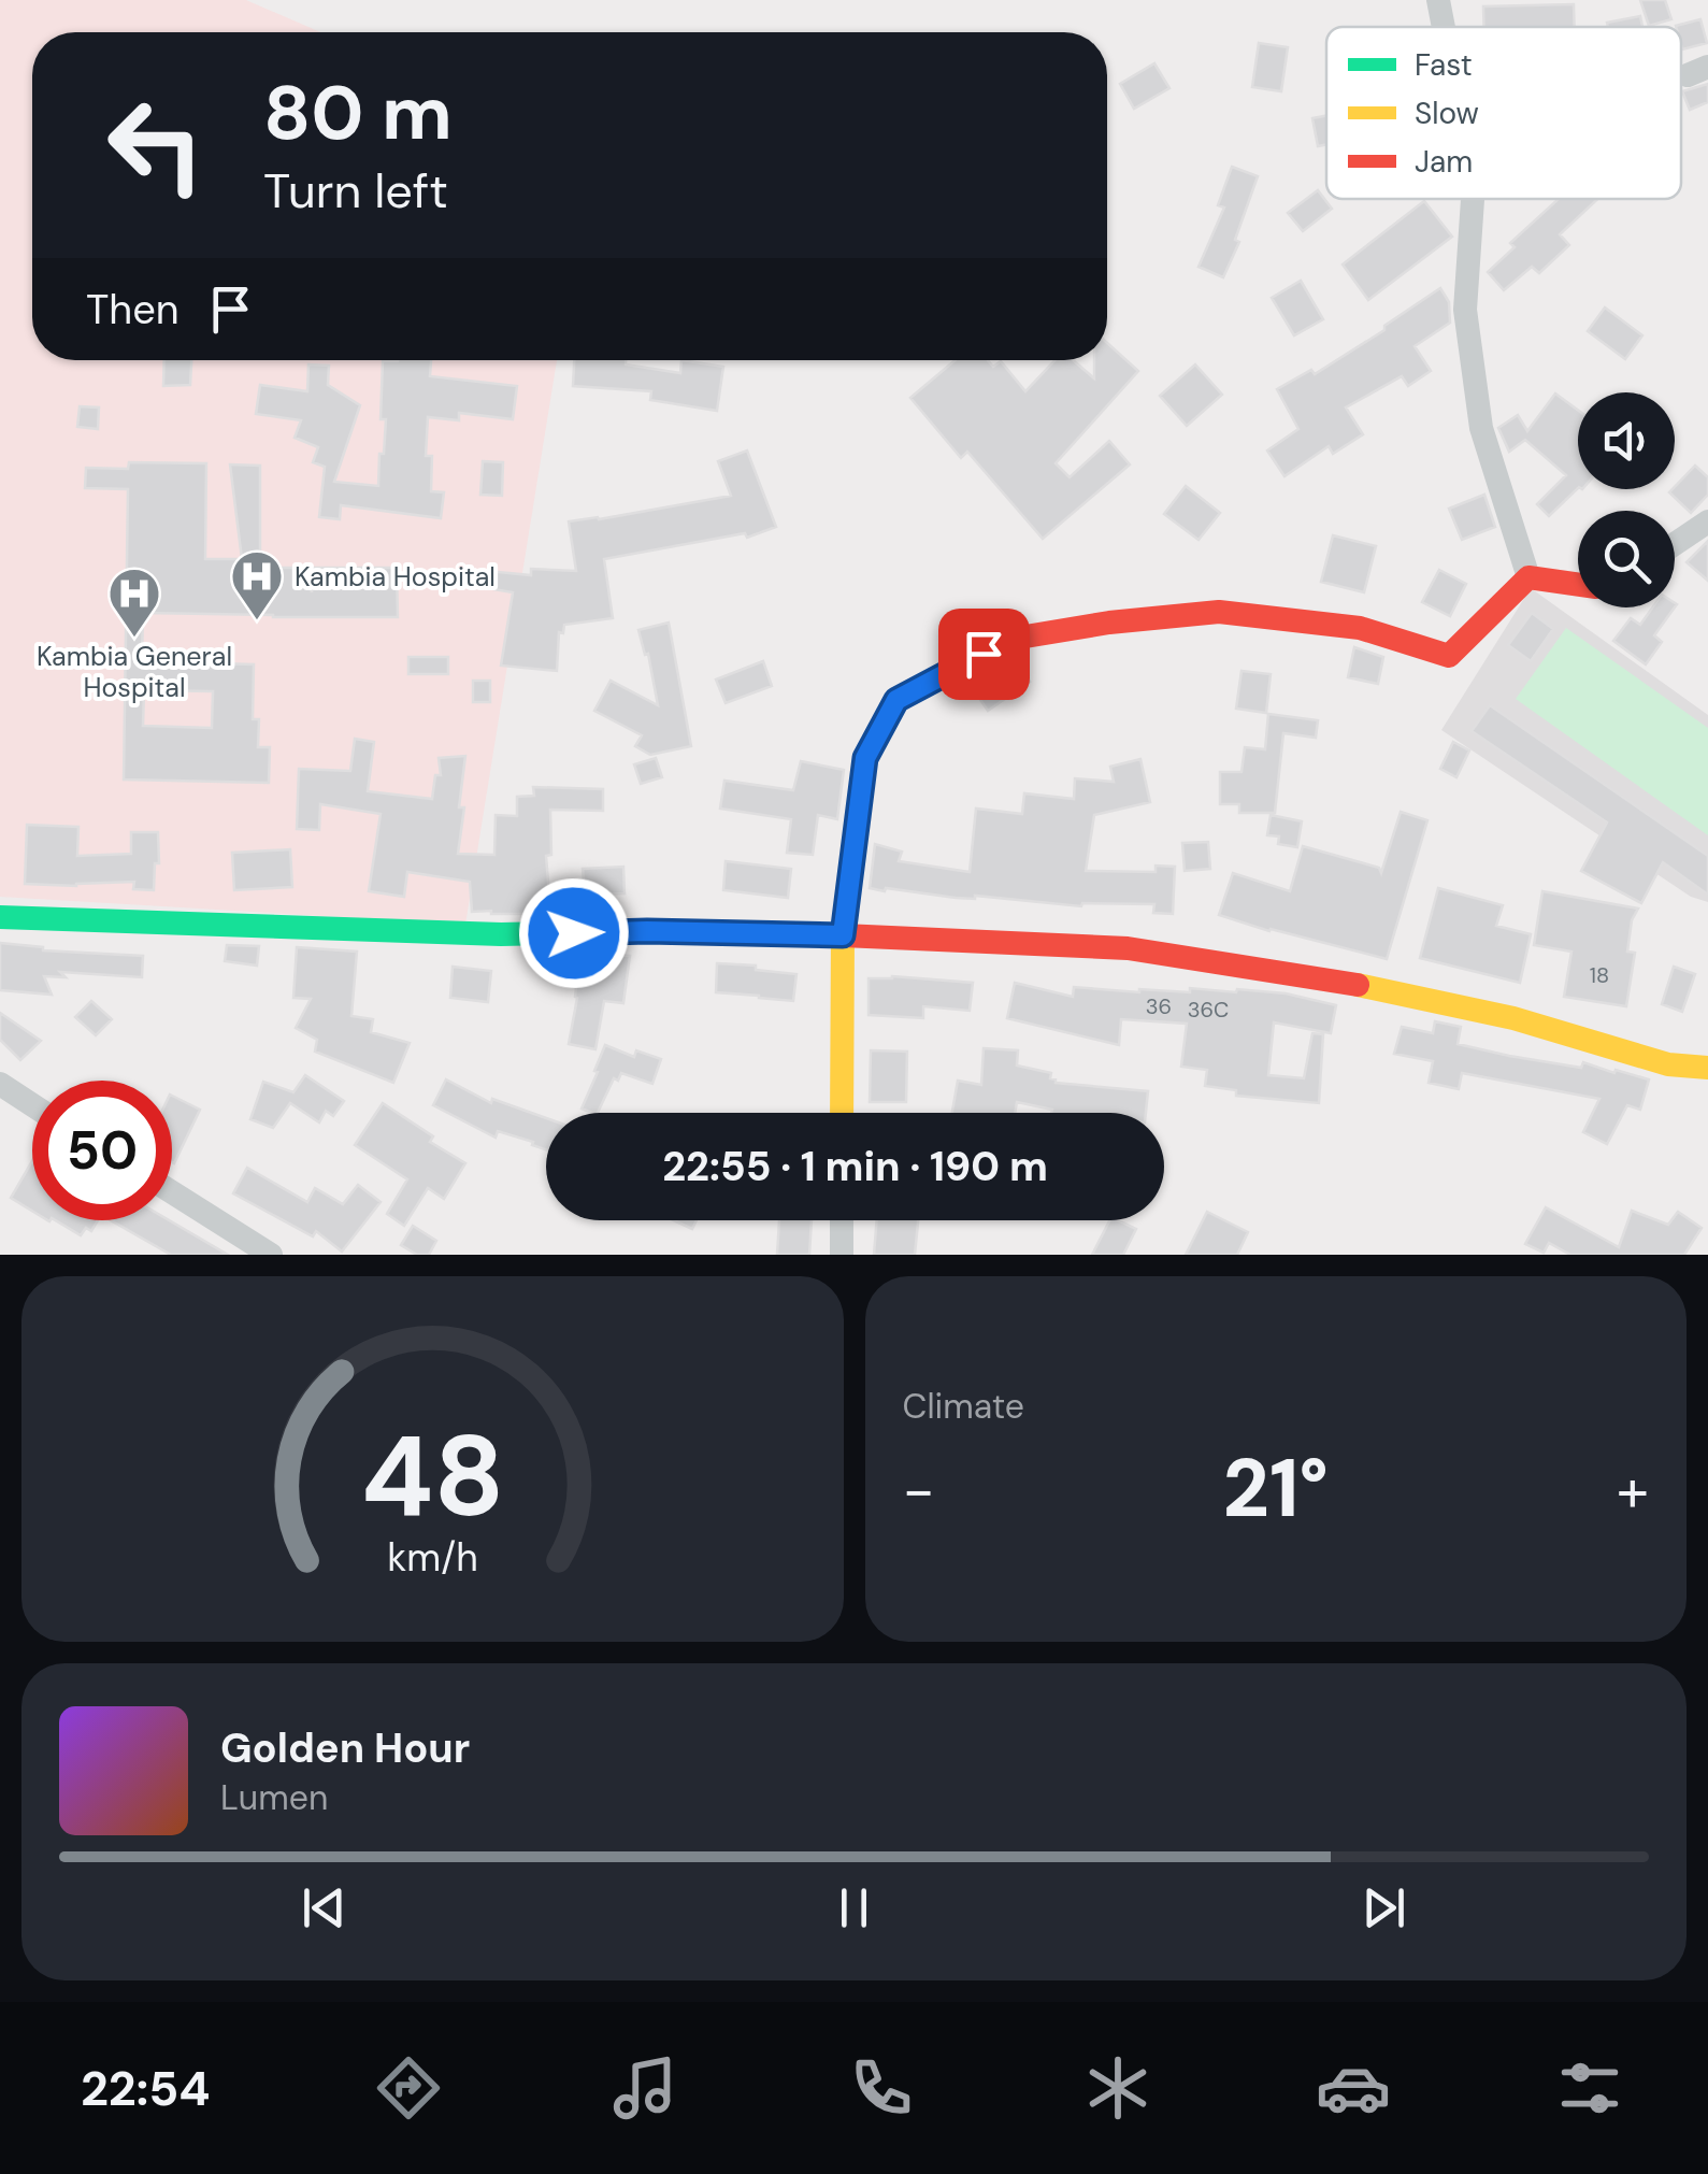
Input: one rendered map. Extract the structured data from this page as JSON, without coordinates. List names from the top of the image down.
{
  "places": {
    "hospital": ["Kambia Hospital", "Kambia General Hospital"]
  },
  "house_numbers": ["18", "36", "36C"],
  "legend": ["Fast", "Slow", "Jam"],
  "page": {
    "turn": ["80 m", "Turn left"],
    "then": "Then",
    "limit": "50",
    "trip": "22:55 · 1 min · 190 m",
    "tile": "Climate",
    "heat": ["−", "21°", "+"],
    "song": ["Golden Hour", "Lumen"],
    "tabs": "22:54",
    "gauge": ["48", "km/h"]
  }
}
